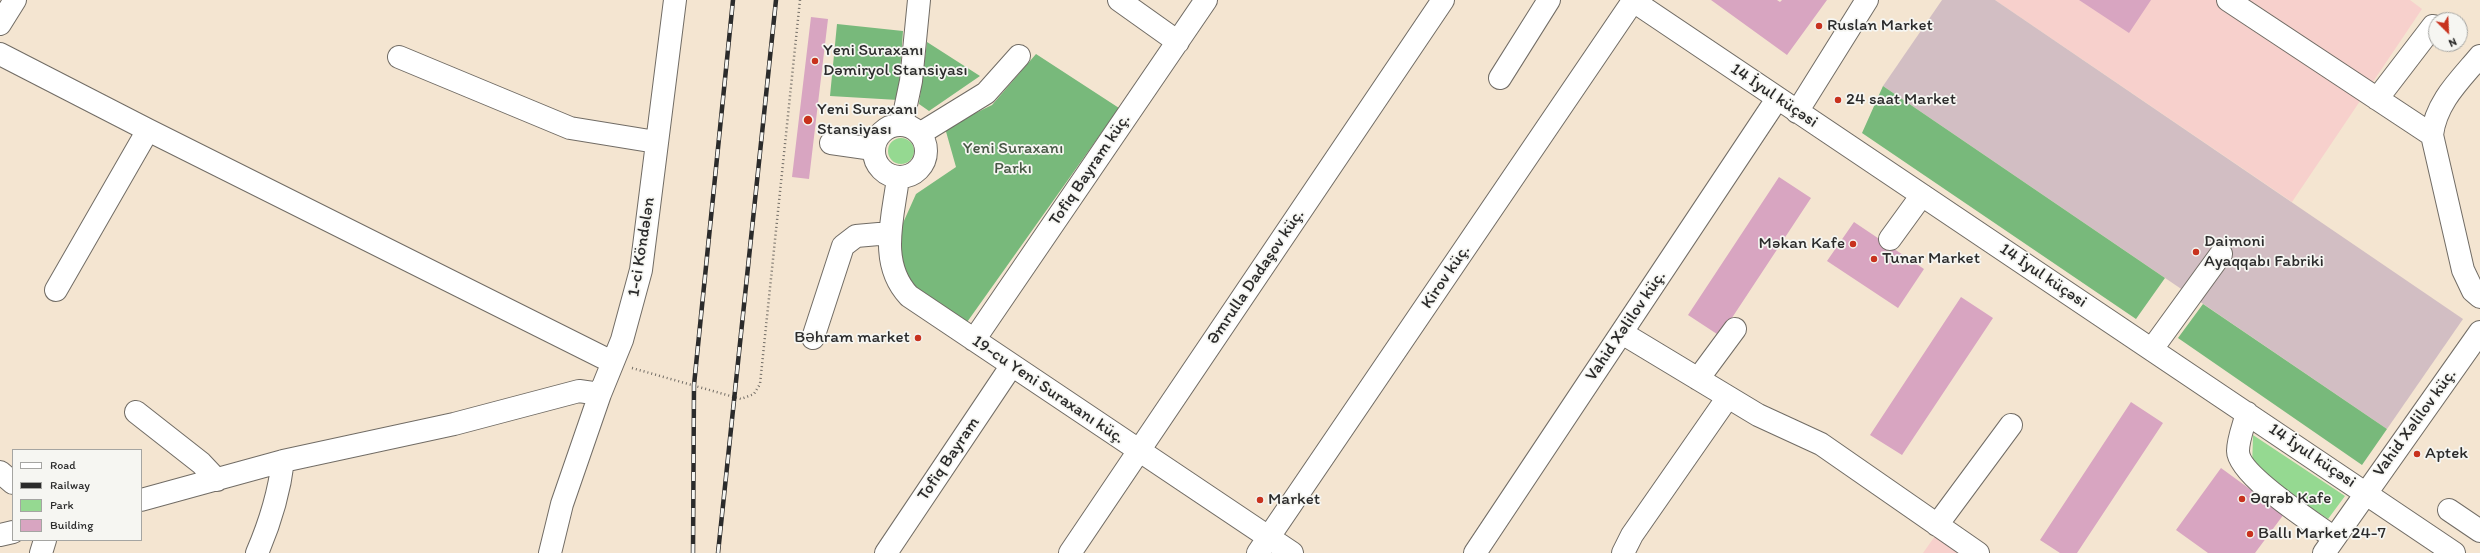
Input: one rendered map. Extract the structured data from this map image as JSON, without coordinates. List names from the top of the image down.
{
  "streets": {
    "street": [
      "14 İyul küçəsi",
      "Tofiq Bayram küç.",
      "1-ci Köndələn",
      "Əmrulla Dadaşov küç.",
      "Kirov küç.",
      "Vahid Xəlilov küç.",
      "19-cu Yeni Suraxanı küç.",
      "Tofiq Bayram"
    ]
  },
  "crossings": [
    ["14 İyul küçəsi", "Kirov küç."],
    ["14 İyul küçəsi", "Vahid Xəlilov küç."],
    ["Tofiq Bayram küç.", "19-cu Yeni Suraxanı küç."],
    ["Əmrulla Dadaşov küç.", "19-cu Yeni Suraxanı küç."],
    ["Kirov küç.", "19-cu Yeni Suraxanı küç."],
    ["19-cu Yeni Suraxanı küç.", "Tofiq Bayram"]
  ],
  "parks": ["Yeni Suraxanı Parkı"],
  "places": [
    "Ruslan Market",
    "Yeni Suraxanı Dəmiryol Stansiyası",
    "24 saat Market",
    "Yeni Suraxanı Stansiyası",
    "Məkan Kafe",
    "Daimoni Ayaqqabı Fabriki",
    "Tunar Market",
    "Bәhram market",
    "Aptek",
    "Əqrəb Kafe",
    "Market",
    "Ballı Market 24-7"
  ],
  "legend": [
    "Road",
    "Railway",
    "Park",
    "Building"
  ],
  "north": "bottom right"
}
